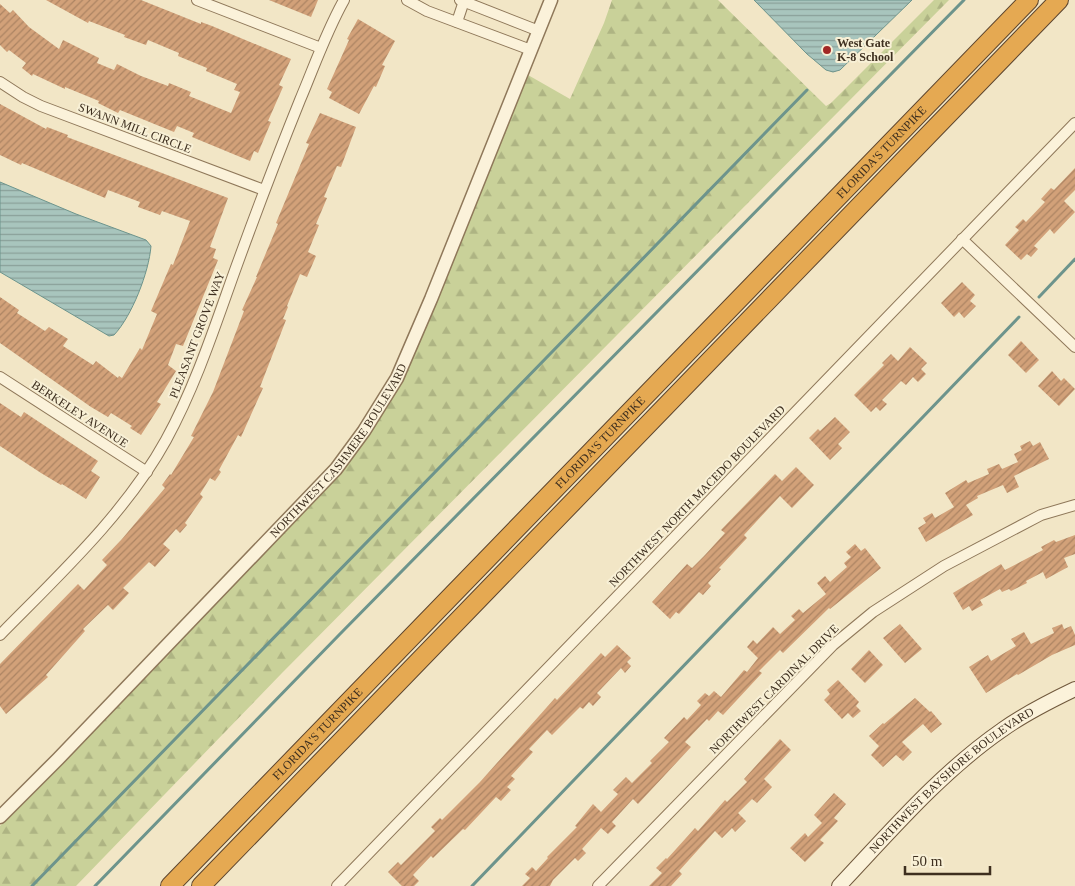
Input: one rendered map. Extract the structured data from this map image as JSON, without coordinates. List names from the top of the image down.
{
  "streets": {
    "highway": ["FLORIDA'S TURNPIKE"],
    "main road": ["NORTHWEST BAYSHORE BOULEVARD"],
    "street": [
      "SWANN MILL CIRCLE",
      "PLEASANT GROVE WAY",
      "BERKELEY AVENUE",
      "NORTHWEST CASHMERE BOULEVARD",
      "NORTHWEST NORTH MACEDO BOULEVARD",
      "NORTHWEST CARDINAL DRIVE"
    ]
  },
  "crossings": [
    ["SWANN MILL CIRCLE", "PLEASANT GROVE WAY"],
    ["PLEASANT GROVE WAY", "BERKELEY AVENUE"]
  ],
  "places": ["West Gate K-8 School"],
  "scale_bar": "50 m"
}
